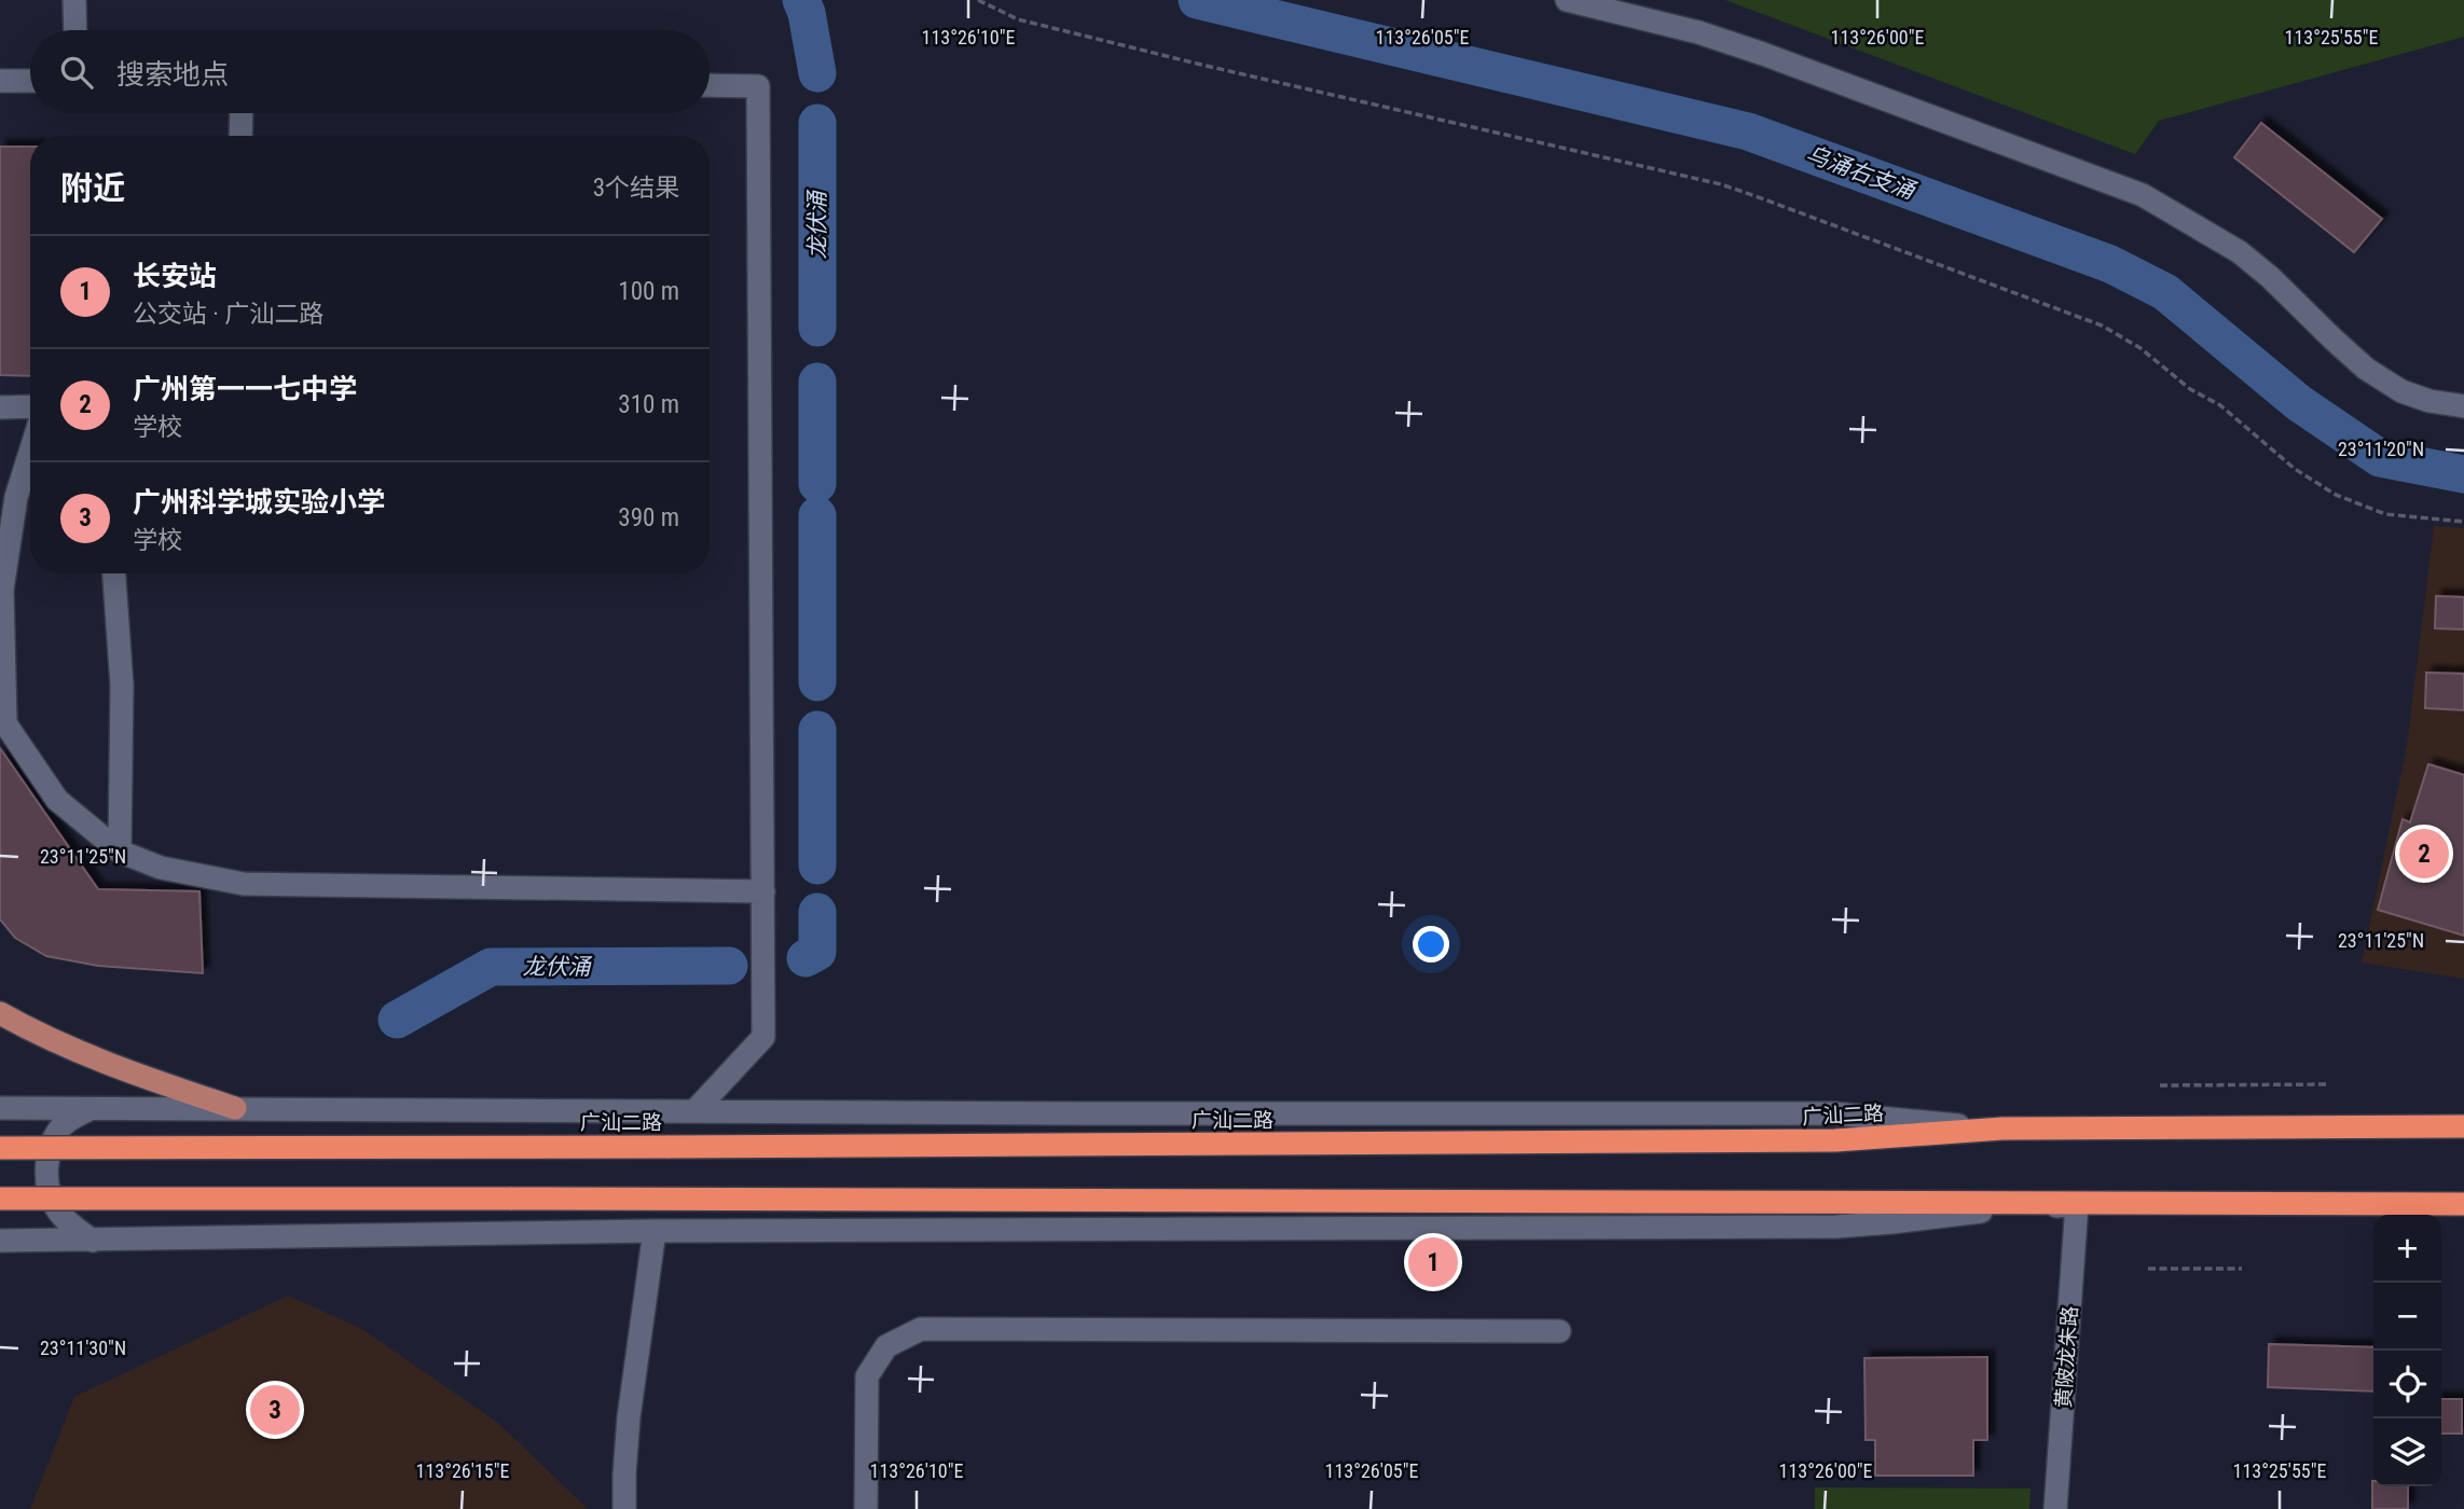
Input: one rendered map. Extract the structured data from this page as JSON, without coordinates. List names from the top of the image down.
{
  "streets": {
    "highway": ["广汕二路"],
    "street": ["黄陂龙朱路"]
  },
  "water": ["乌涌右支涌", "龙伏涌"],
  "page": {
    "search": "搜索地点",
    "heading": ["附近", "3个结果"],
    "list": [
      {
        "mark": "1",
        "name": "长安站",
        "note": "公交站 · 广汕二路",
        "value": "100 m"
      },
      {
        "mark": "2",
        "name": "广州第一一七中学",
        "note": "学校",
        "value": "310 m"
      },
      {
        "mark": "3",
        "name": "广州科学城实验小学",
        "note": "学校",
        "value": "390 m"
      }
    ],
    "pins": ["2", "1", "3"],
    "map_buttons": ["+", "−"]
  },
  "coordinates": [
    "113°26'10\"E",
    "113°26'05\"E",
    "113°26'00\"E",
    "113°25'55\"E",
    "23°11'20\"N",
    "23°11'25\"N",
    "23°11'30\"N",
    "113°26'15\"E"
  ]
}
